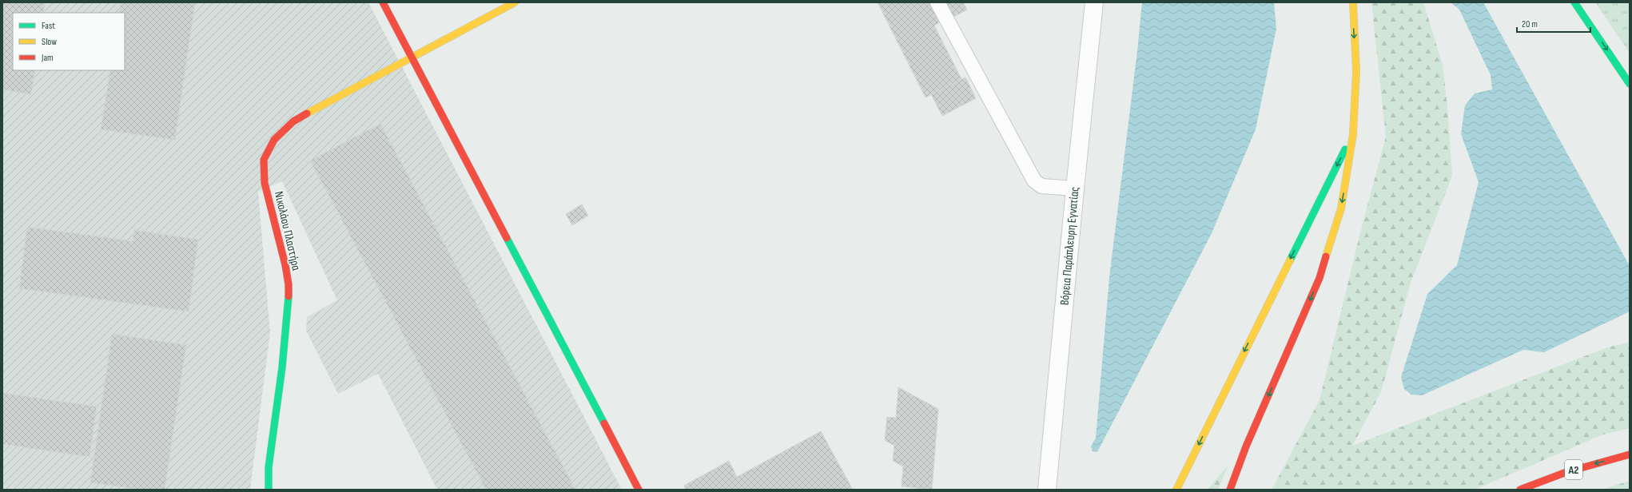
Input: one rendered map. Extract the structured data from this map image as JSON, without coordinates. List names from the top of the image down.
{
  "streets": {
    "main road": ["Νικολάου Πλαστήρα", "Α2"],
    "street": ["Βόρεια Παράπλευρη Εγνατίας"]
  },
  "legend": ["Fast", "Slow", "Jam"],
  "scale_bar": "20 m"
}
